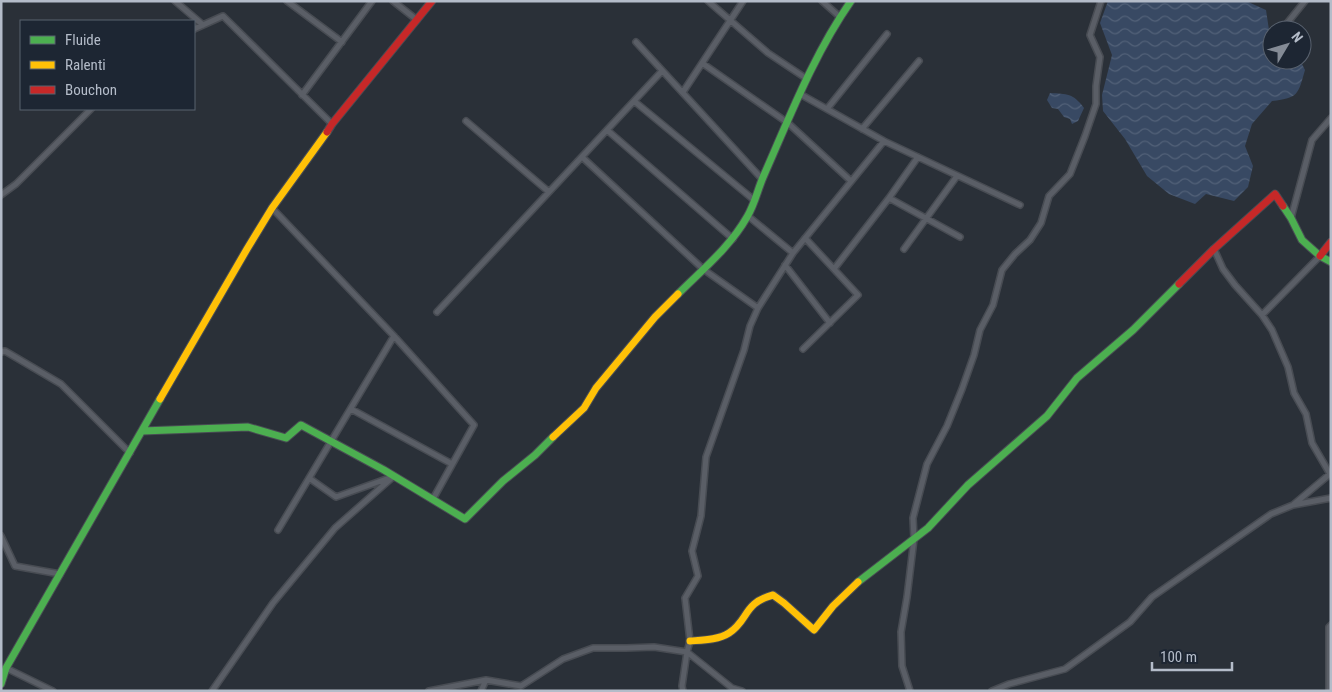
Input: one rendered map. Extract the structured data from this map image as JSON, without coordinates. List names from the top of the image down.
{
  "legend": ["Fluide", "Ralenti", "Bouchon"],
  "scale_bar": "100 m",
  "north": "top right"
}
